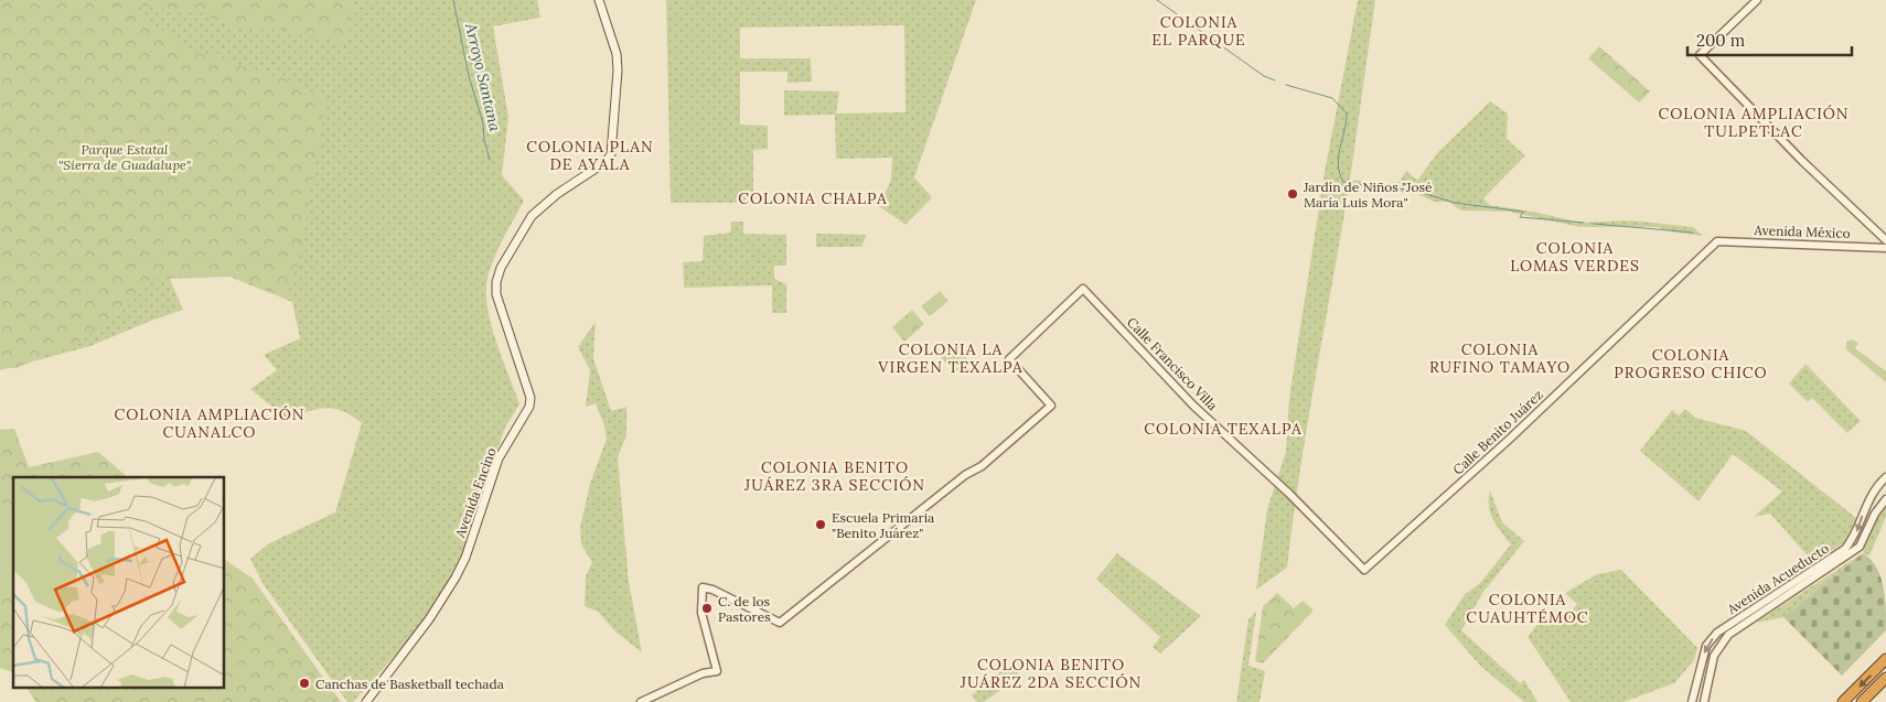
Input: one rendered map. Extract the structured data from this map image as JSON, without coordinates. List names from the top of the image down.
{
  "streets": {
    "main road": ["Avenida Encino"],
    "street": [
      "Avenida México",
      "Calle Francisco Villa",
      "Calle Benito Juárez",
      "Avenida Acueducto"
    ]
  },
  "crossings": [
    ["Avenida México", "Calle Benito Juárez"],
    ["Calle Francisco Villa", "Calle Benito Juárez"]
  ],
  "districts": [
    "COLONIA EL PARQUE",
    "COLONIA AMPLIACIÓN TULPETLAC",
    "COLONIA PLAN DE AYALA",
    "COLONIA CHALPA",
    "COLONIA LOMAS VERDES",
    "COLONIA LA VIRGEN TEXALPA",
    "COLONIA RUFINO TAMAYO",
    "COLONIA PROGRESO CHICO",
    "COLONIA AMPLIACIÓN CUANALCO",
    "COLONIA TEXALPA",
    "COLONIA BENITO JUÁREZ 3RA SECCIÓN",
    "COLONIA CUAUHTÉMOC",
    "COLONIA BENITO JUÁREZ 2DA SECCIÓN"
  ],
  "water": ["Arroyo Santana"],
  "parks": ["Parque Estatal \"Sierra de Guadalupe\""],
  "places": [
    "Jardín de Niños \"José María Luis Mora\"",
    "Escuela Primaria \"Benito Juárez\"",
    "C. de los Pastores",
    "Canchas de Basketball techada"
  ],
  "scale_bar": "200 m"
}
